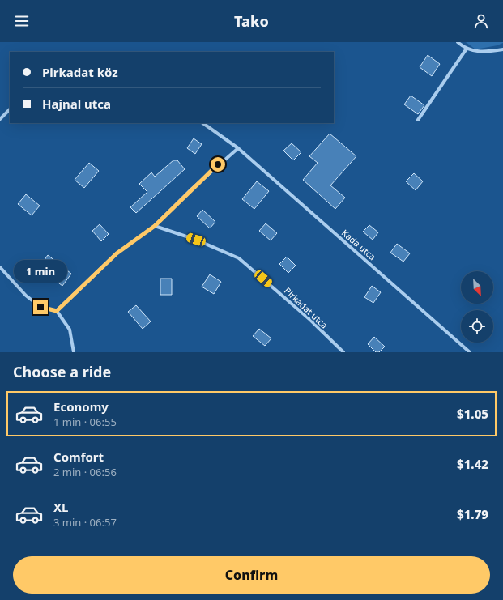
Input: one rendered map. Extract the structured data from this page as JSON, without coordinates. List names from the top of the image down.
{
  "streets": {
    "street": ["Kada utca", "Pirkadat utca"]
  },
  "north": "bottom right",
  "page": {
    "header": "Tako",
    "banner": ["Pirkadat köz", "Hajnal utca"],
    "bubble": "1 min",
    "heading": "Choose a ride",
    "list": [
      {
        "name": "Economy",
        "note": "1 min · 06:55",
        "value": "$1.05"
      },
      {
        "name": "Comfort",
        "note": "2 min · 06:56",
        "value": "$1.42"
      },
      {
        "name": "XL",
        "note": "3 min · 06:57",
        "value": "$1.79"
      }
    ],
    "buttons": "Confirm"
  }
}
